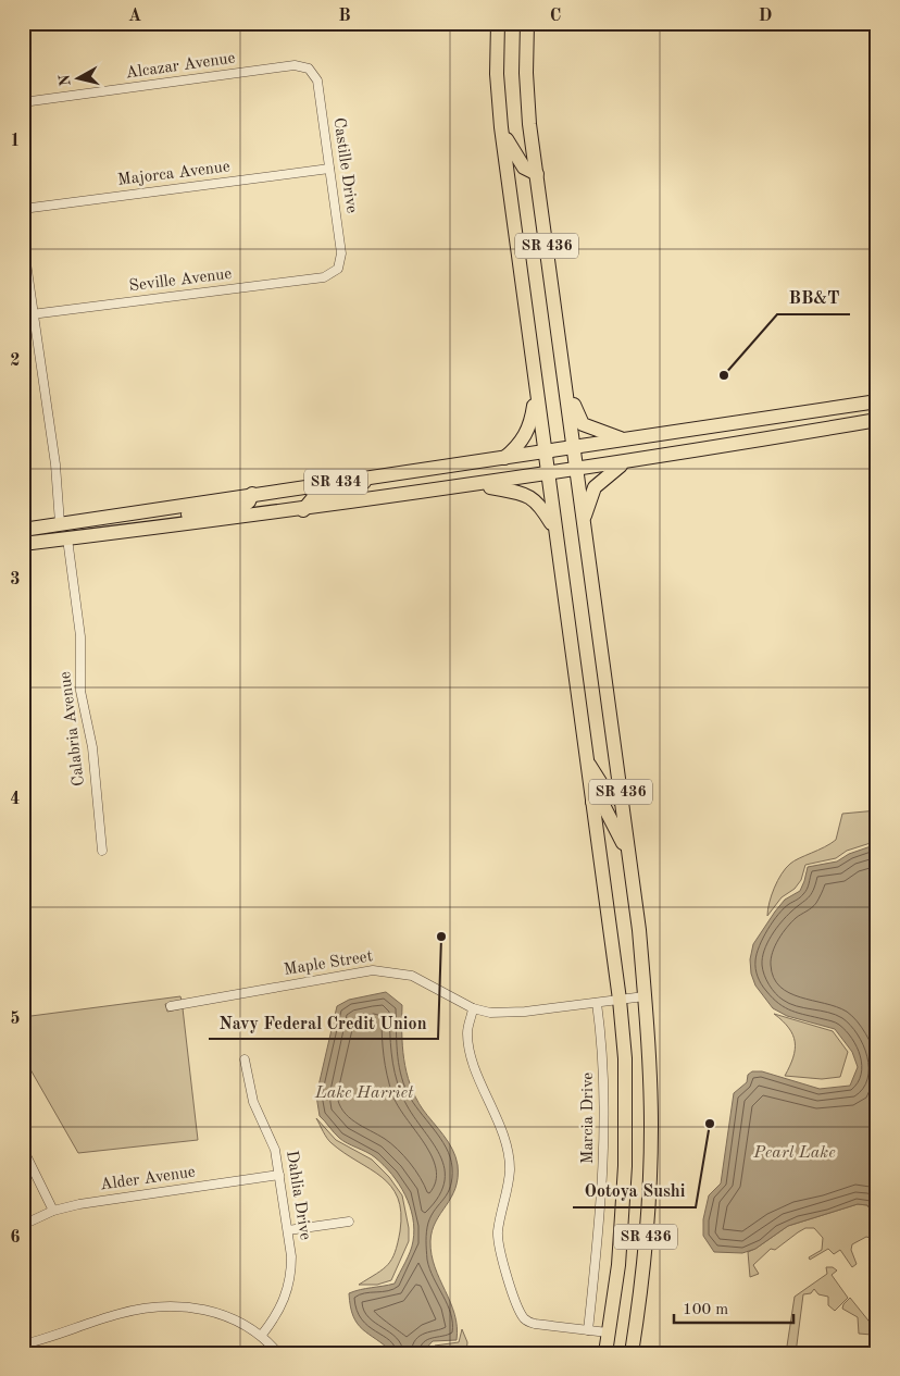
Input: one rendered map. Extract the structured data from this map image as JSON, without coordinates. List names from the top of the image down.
{
  "streets": {
    "main road": ["SR 436", "SR 434"],
    "street": [
      "Alcazar Avenue",
      "Castille Drive",
      "Majorca Avenue",
      "Seville Avenue",
      "Calabria Avenue",
      "Maple Street",
      "Marcia Drive",
      "Alder Avenue",
      "Dahlia Drive"
    ]
  },
  "crossings": [
    ["Alcazar Avenue", "Castille Drive"],
    ["Castille Drive", "Majorca Avenue"],
    ["Castille Drive", "Seville Avenue"],
    ["SR 436", "SR 434"],
    ["SR 436", "Maple Street"],
    ["SR 434", "Calabria Avenue"],
    ["Maple Street", "Marcia Drive"],
    ["Alder Avenue", "Dahlia Drive"]
  ],
  "water": ["Lake Harriet", "Pearl Lake"],
  "places": ["BB&T", "Navy Federal Credit Union", "Ootoya Sushi"],
  "scale_bar": "100 m",
  "north": "left",
  "grid": {
    "columns": [
      "A",
      "B",
      "C",
      "D"
    ],
    "rows": [
      "1",
      "2",
      "3",
      "4",
      "5",
      "6"
    ]
  }
}
